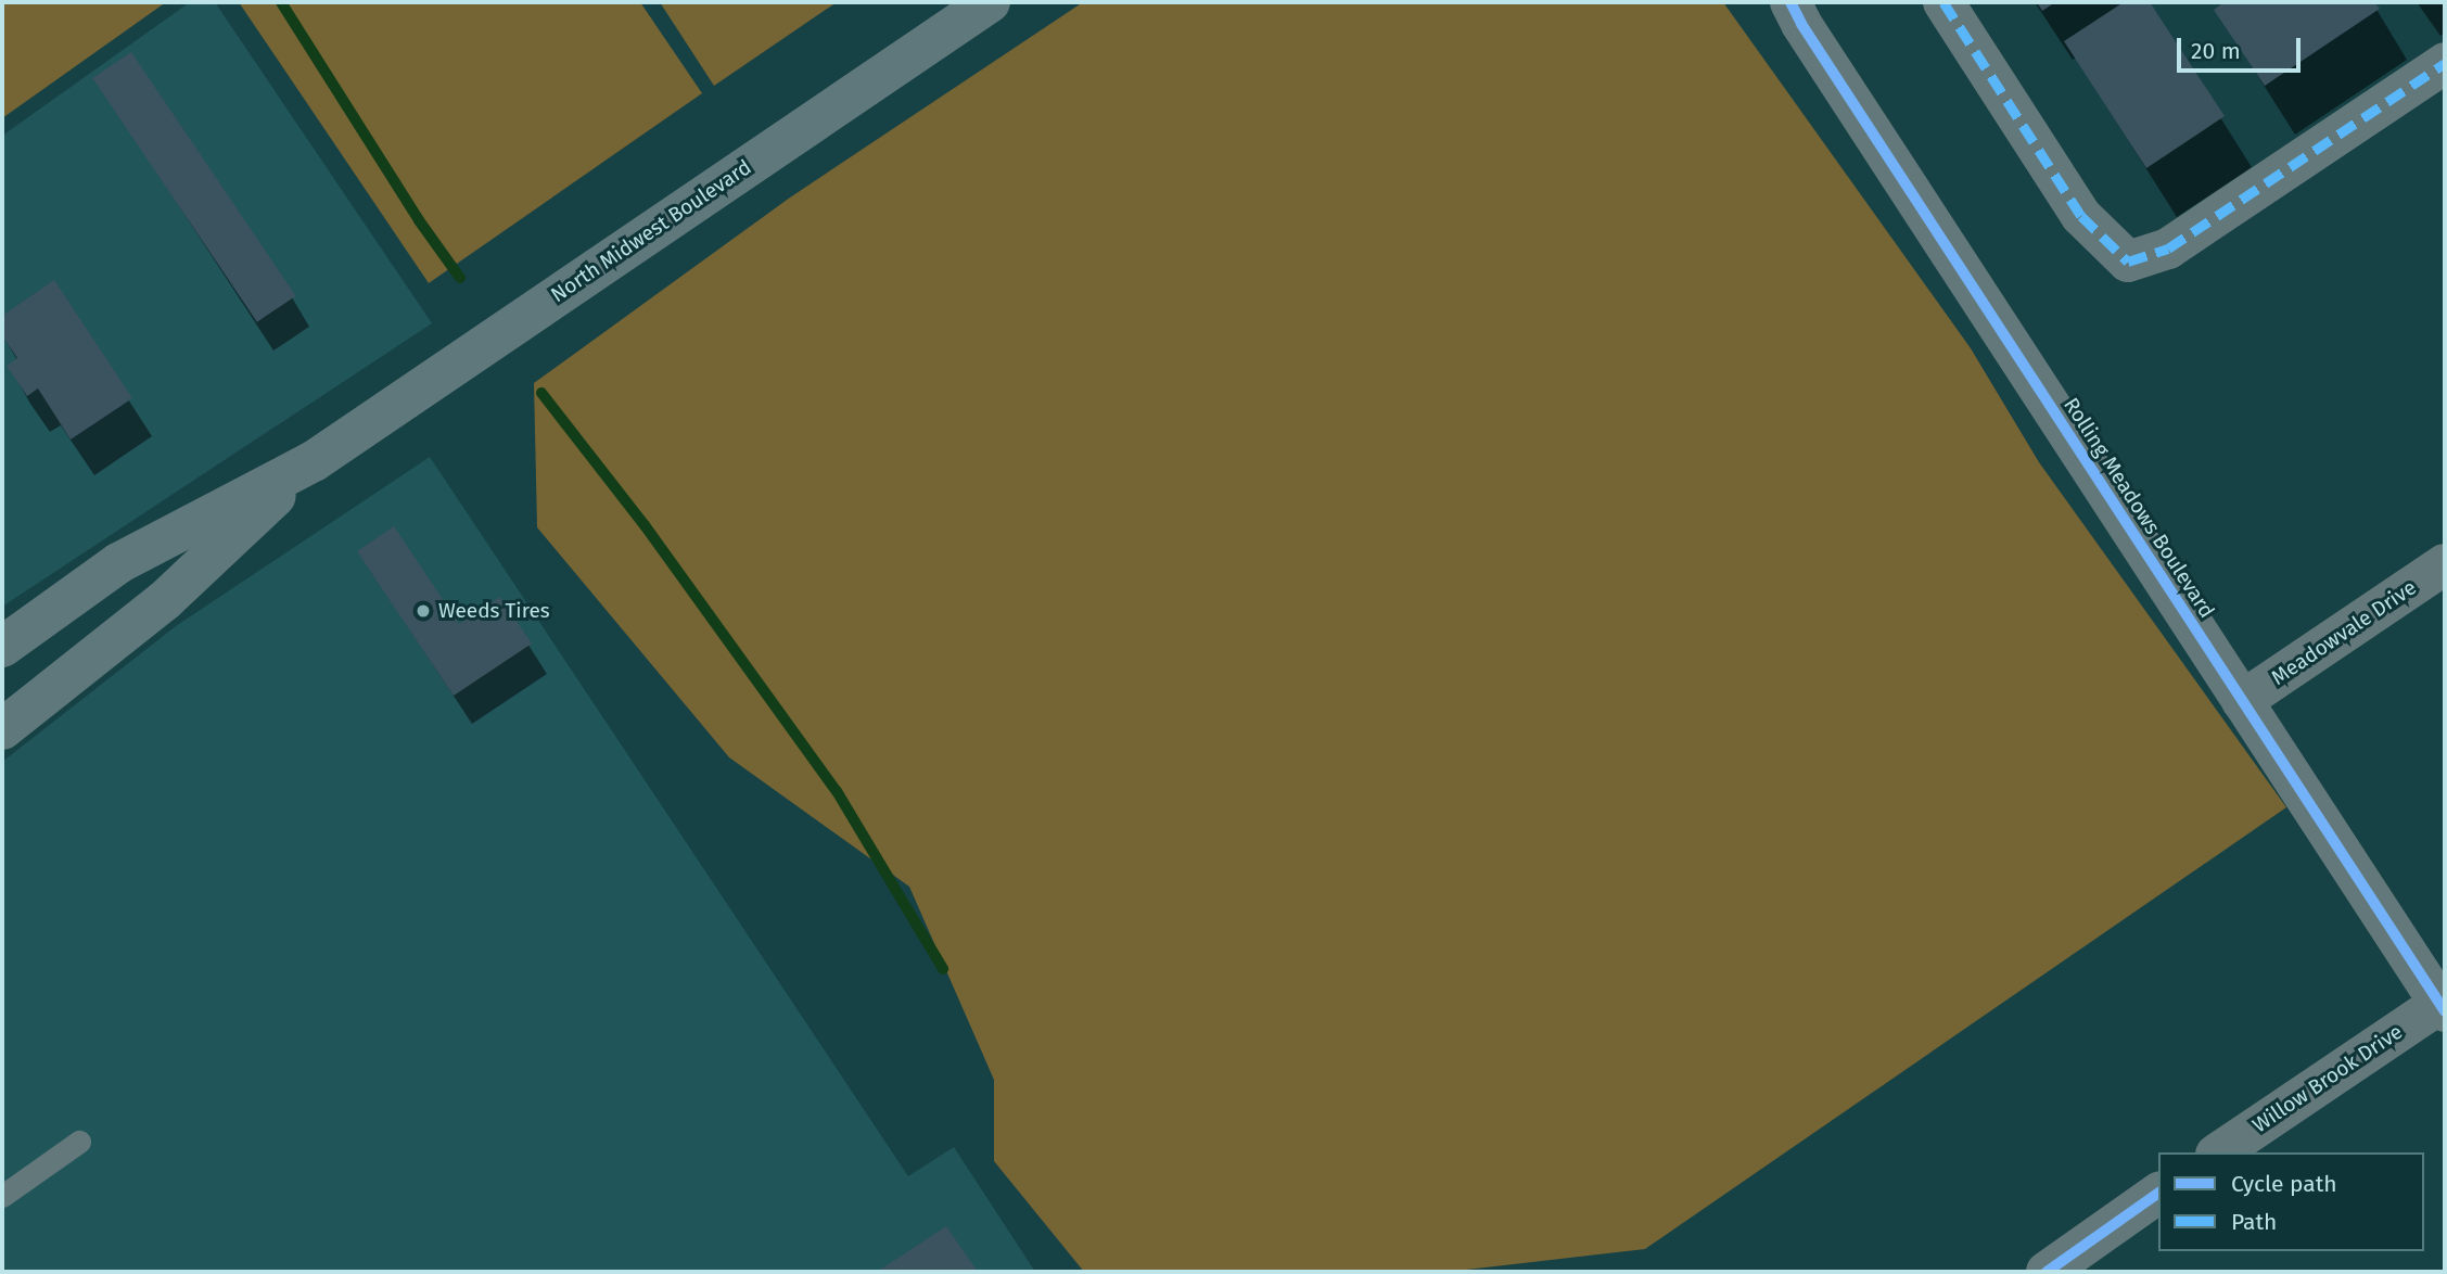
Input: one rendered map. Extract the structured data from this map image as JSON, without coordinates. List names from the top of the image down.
{
  "streets": {
    "main road": ["North Midwest Boulevard"],
    "street": ["Rolling Meadows Boulevard", "Meadowvale Drive", "Willow Brook Drive"]
  },
  "crossings": [
    ["Rolling Meadows Boulevard", "Meadowvale Drive"],
    ["Rolling Meadows Boulevard", "Willow Brook Drive"]
  ],
  "places": ["Weeds Tires"],
  "legend": ["Cycle path", "Path"],
  "scale_bar": "20 m"
}
